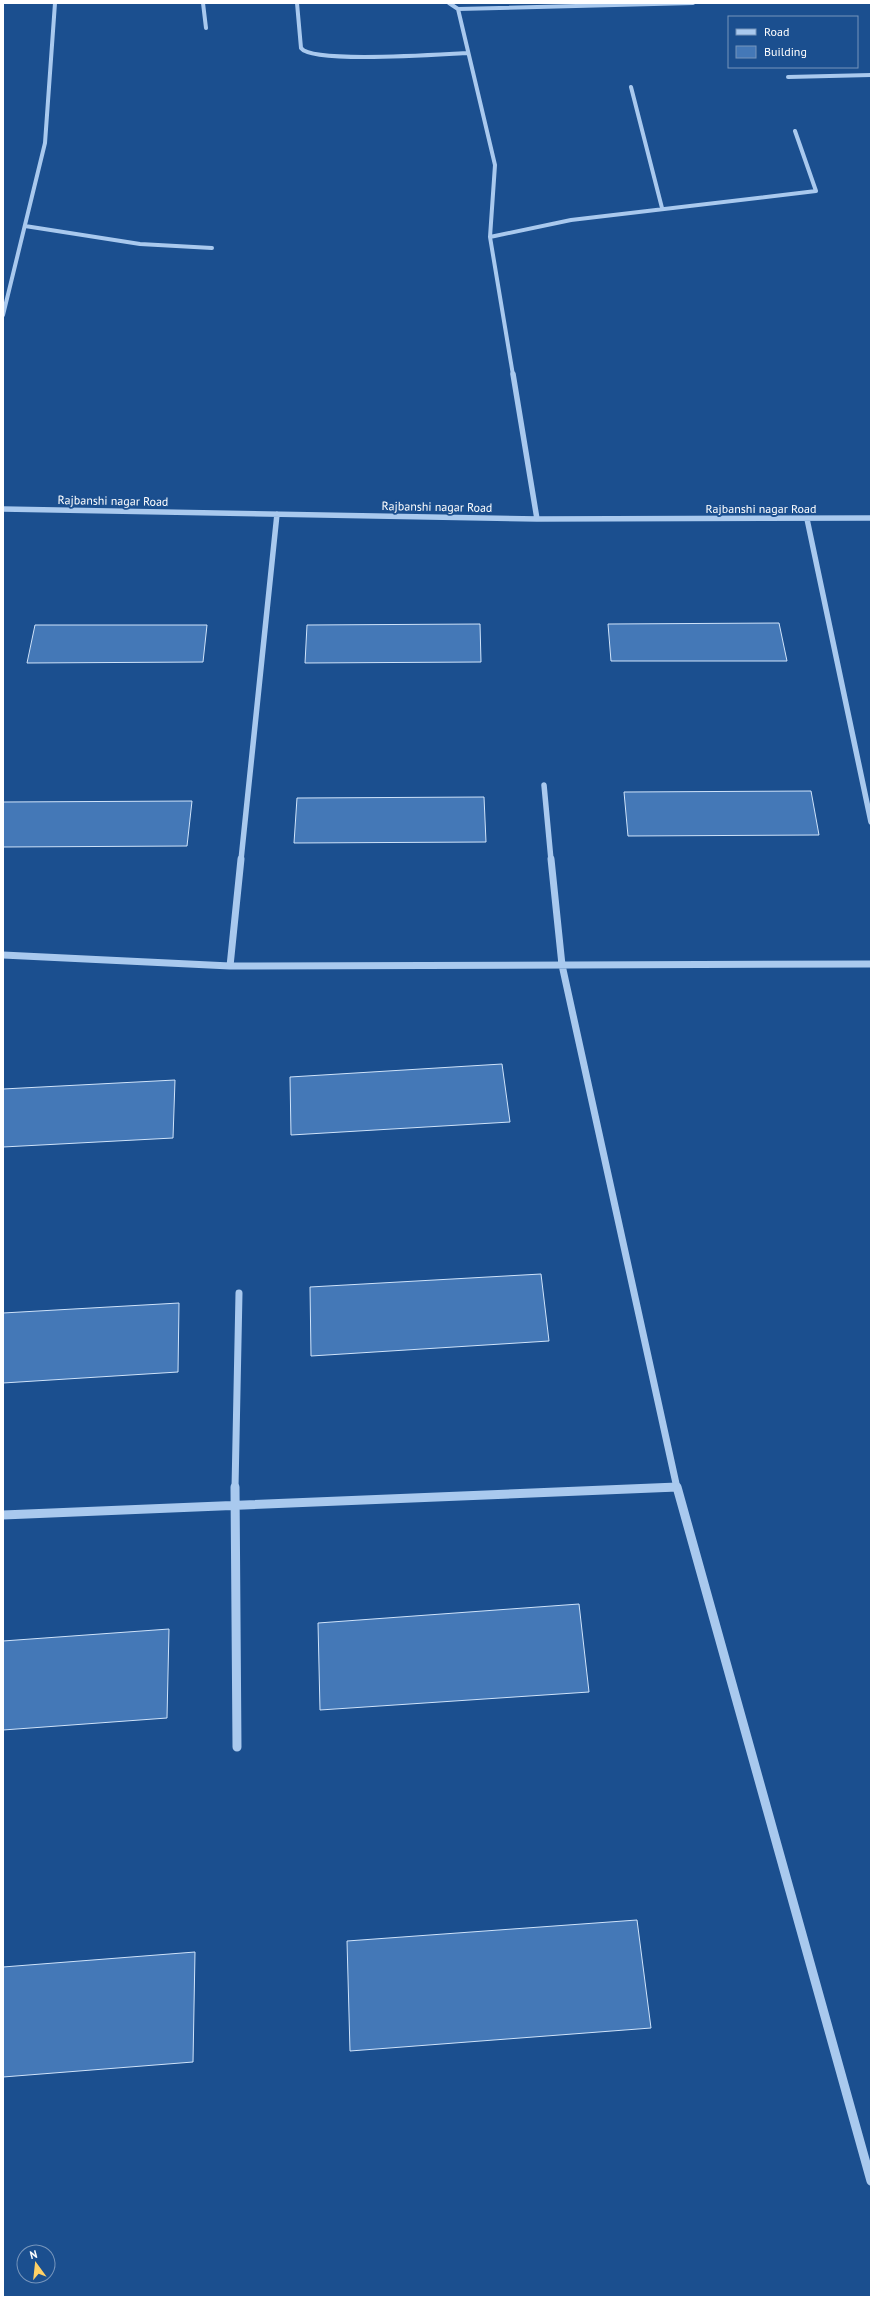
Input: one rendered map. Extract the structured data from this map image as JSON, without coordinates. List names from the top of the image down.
{
  "streets": {
    "street": ["Rajbanshi nagar Road"]
  },
  "legend": ["Road", "Building"],
  "north": "top"
}
